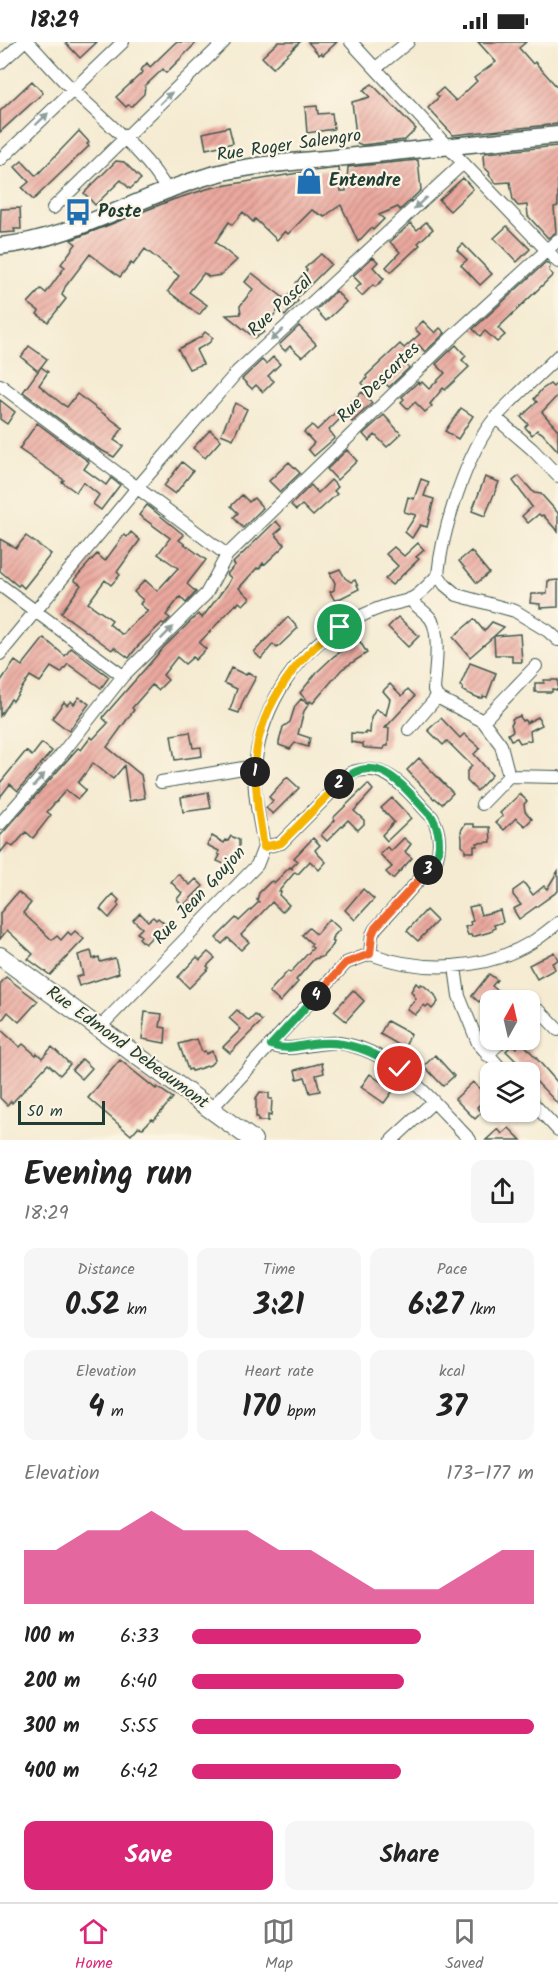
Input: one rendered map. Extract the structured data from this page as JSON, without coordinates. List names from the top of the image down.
{
  "streets": {
    "main road": ["Rue Edmond Debeaumont"],
    "street": [
      "Rue Roger Salengro",
      "Rue Pascal",
      "Rue Descartes",
      "Rue Jean Goujon"
    ]
  },
  "crossings": [
    ["Rue Jean Goujon", "Rue Edmond Debeaumont"]
  ],
  "one_way": ["Rue Pascal", "Rue Descartes"],
  "places": {
    "shop": ["Entendre"],
    "bus stop": ["Poste"]
  },
  "scale_bar": "50 m",
  "north": "top",
  "page": {
    "status": "18:29",
    "pins": [
      "1",
      "2",
      "3",
      "4"
    ],
    "scale": "50 m",
    "heading": ["Evening run", "18:29"],
    "stats": [
      ["Distance", "0.52 km"],
      ["Time", "3:21"],
      ["Pace", "6:27 /km"],
      ["Elevation", "4 m"],
      ["Heart rate", "170 bpm"],
      ["kcal", "37"]
    ],
    "chart": ["Elevation", "173–177 m"],
    "list": [
      {
        "name": "100 m",
        "note": "6:33"
      },
      {
        "name": "200 m",
        "note": "6:40"
      },
      {
        "name": "300 m",
        "note": "5:55"
      },
      {
        "name": "400 m",
        "note": "6:42"
      }
    ],
    "buttons": ["Save", "Share"],
    "tabs": ["Home", "Map", "Saved"]
  }
}
